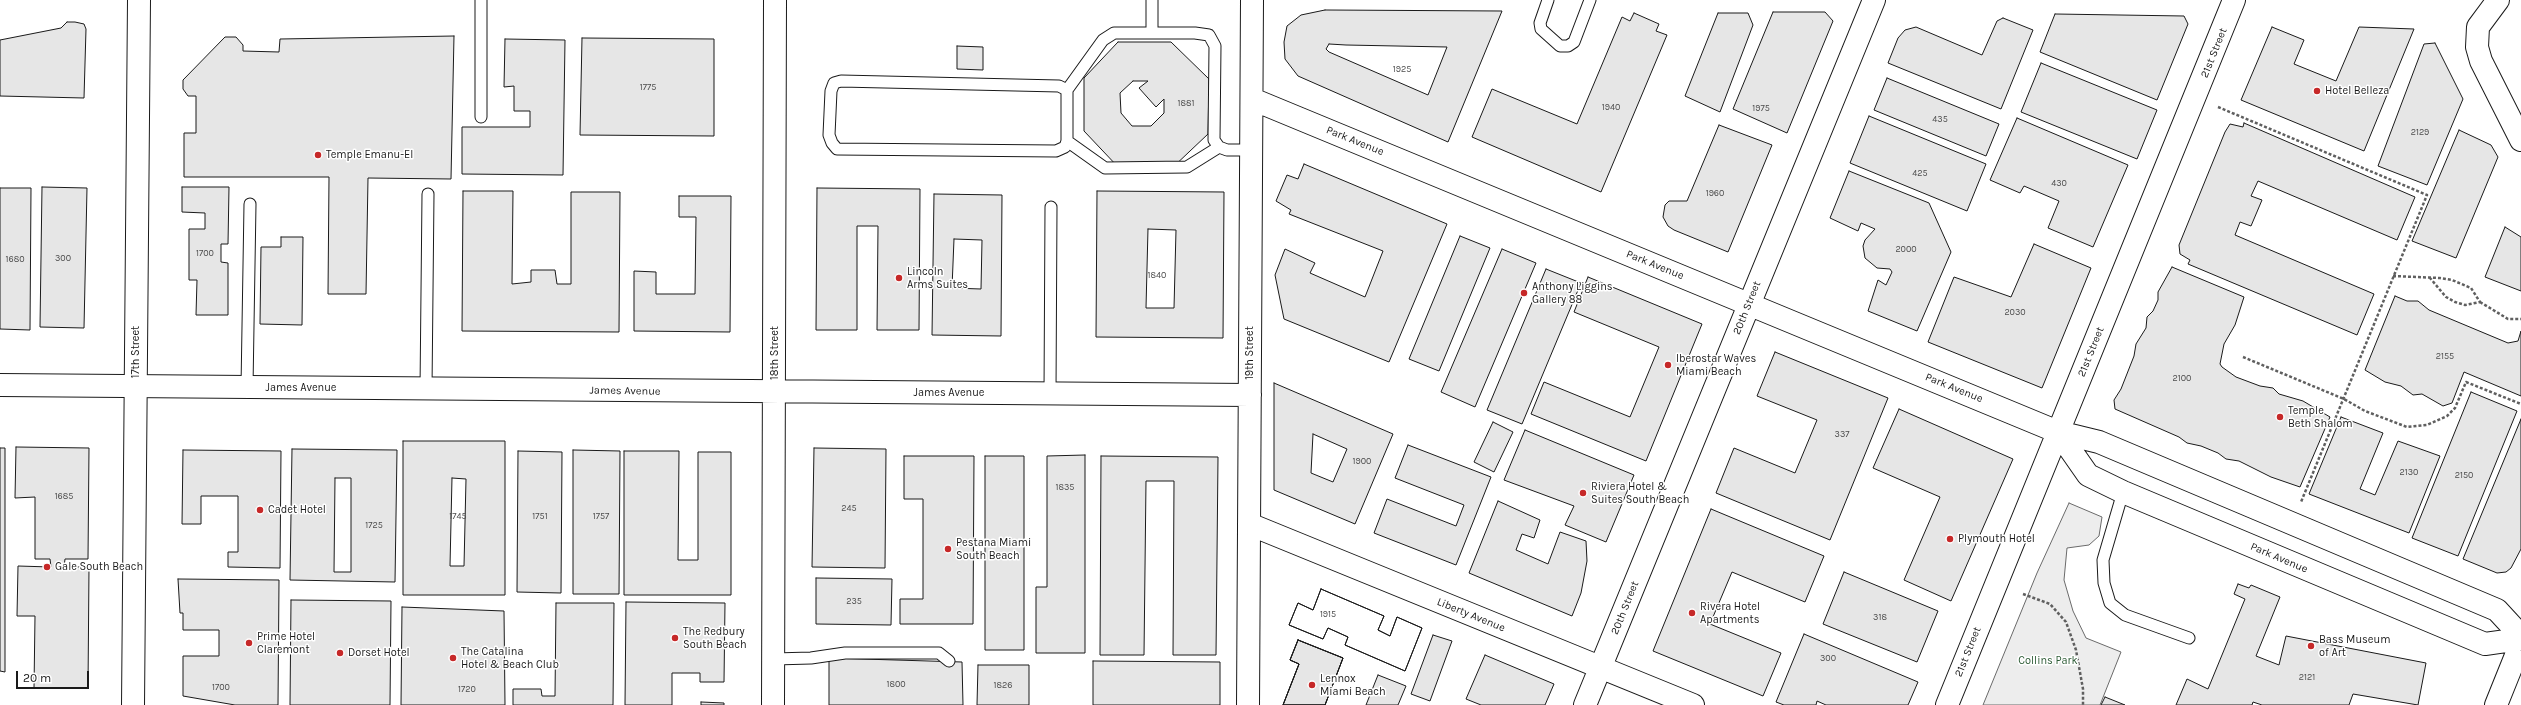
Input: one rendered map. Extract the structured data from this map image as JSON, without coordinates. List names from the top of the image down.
{
  "streets": {
    "street": [
      "21st Street",
      "Park Avenue",
      "20th Street",
      "17th Street",
      "18th Street",
      "19th Street",
      "James Avenue",
      "Liberty Avenue"
    ]
  },
  "crossings": [
    ["21st Street", "Park Avenue"],
    ["Park Avenue", "20th Street"],
    ["Park Avenue", "19th Street"],
    ["20th Street", "Liberty Avenue"],
    ["17th Street", "James Avenue"],
    ["18th Street", "James Avenue"],
    ["19th Street", "James Avenue"],
    ["19th Street", "Liberty Avenue"]
  ],
  "parks": ["Collins Park"],
  "places": [
    "Hotel Belleza",
    "Temple Emanu-El",
    "Lincoln Arms Suites",
    "Anthony Liggins Gallery 88",
    "Iberostar Waves Miami Beach",
    "Temple Beth Shalom",
    "Riviera Hotel & Suites South Beach",
    "Cadet Hotel",
    "Plymouth Hotel",
    "Pestana Miami South Beach",
    "Gale South Beach",
    "Rivera Hotel Apartments",
    "The Redbury South Beach",
    "Prime Hotel Claremont",
    "Bass Museum of Art",
    "Dorset Hotel",
    "The Catalina Hotel & Beach Club",
    "Lennox Miami Beach"
  ],
  "house_numbers": [
    "1925",
    "1775",
    "1881",
    "1940",
    "1975",
    "435",
    "2129",
    "425",
    "430",
    "1960",
    "2000",
    "1700",
    "300",
    "1680",
    "1840",
    "2030",
    "2155",
    "2100",
    "337",
    "1900",
    "2130",
    "2150",
    "1835",
    "1685",
    "245",
    "1745",
    "1751",
    "1757",
    "1725",
    "235",
    "1915",
    "318",
    "300",
    "2121",
    "1800",
    "1826",
    "1700",
    "1720"
  ],
  "scale_bar": "20 m"
}
